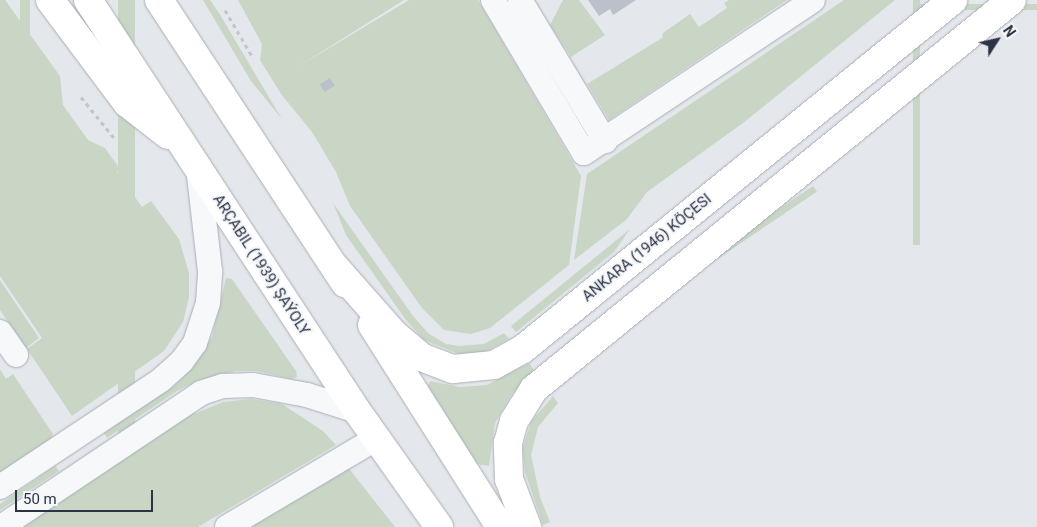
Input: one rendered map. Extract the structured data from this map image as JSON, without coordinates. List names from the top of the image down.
{
  "streets": {
    "main road": ["ANKARA (1946) KÖÇESI", "ARÇABIL (1939) ŞAÝOLY"]
  },
  "scale_bar": "50 m",
  "north": "top right"
}
